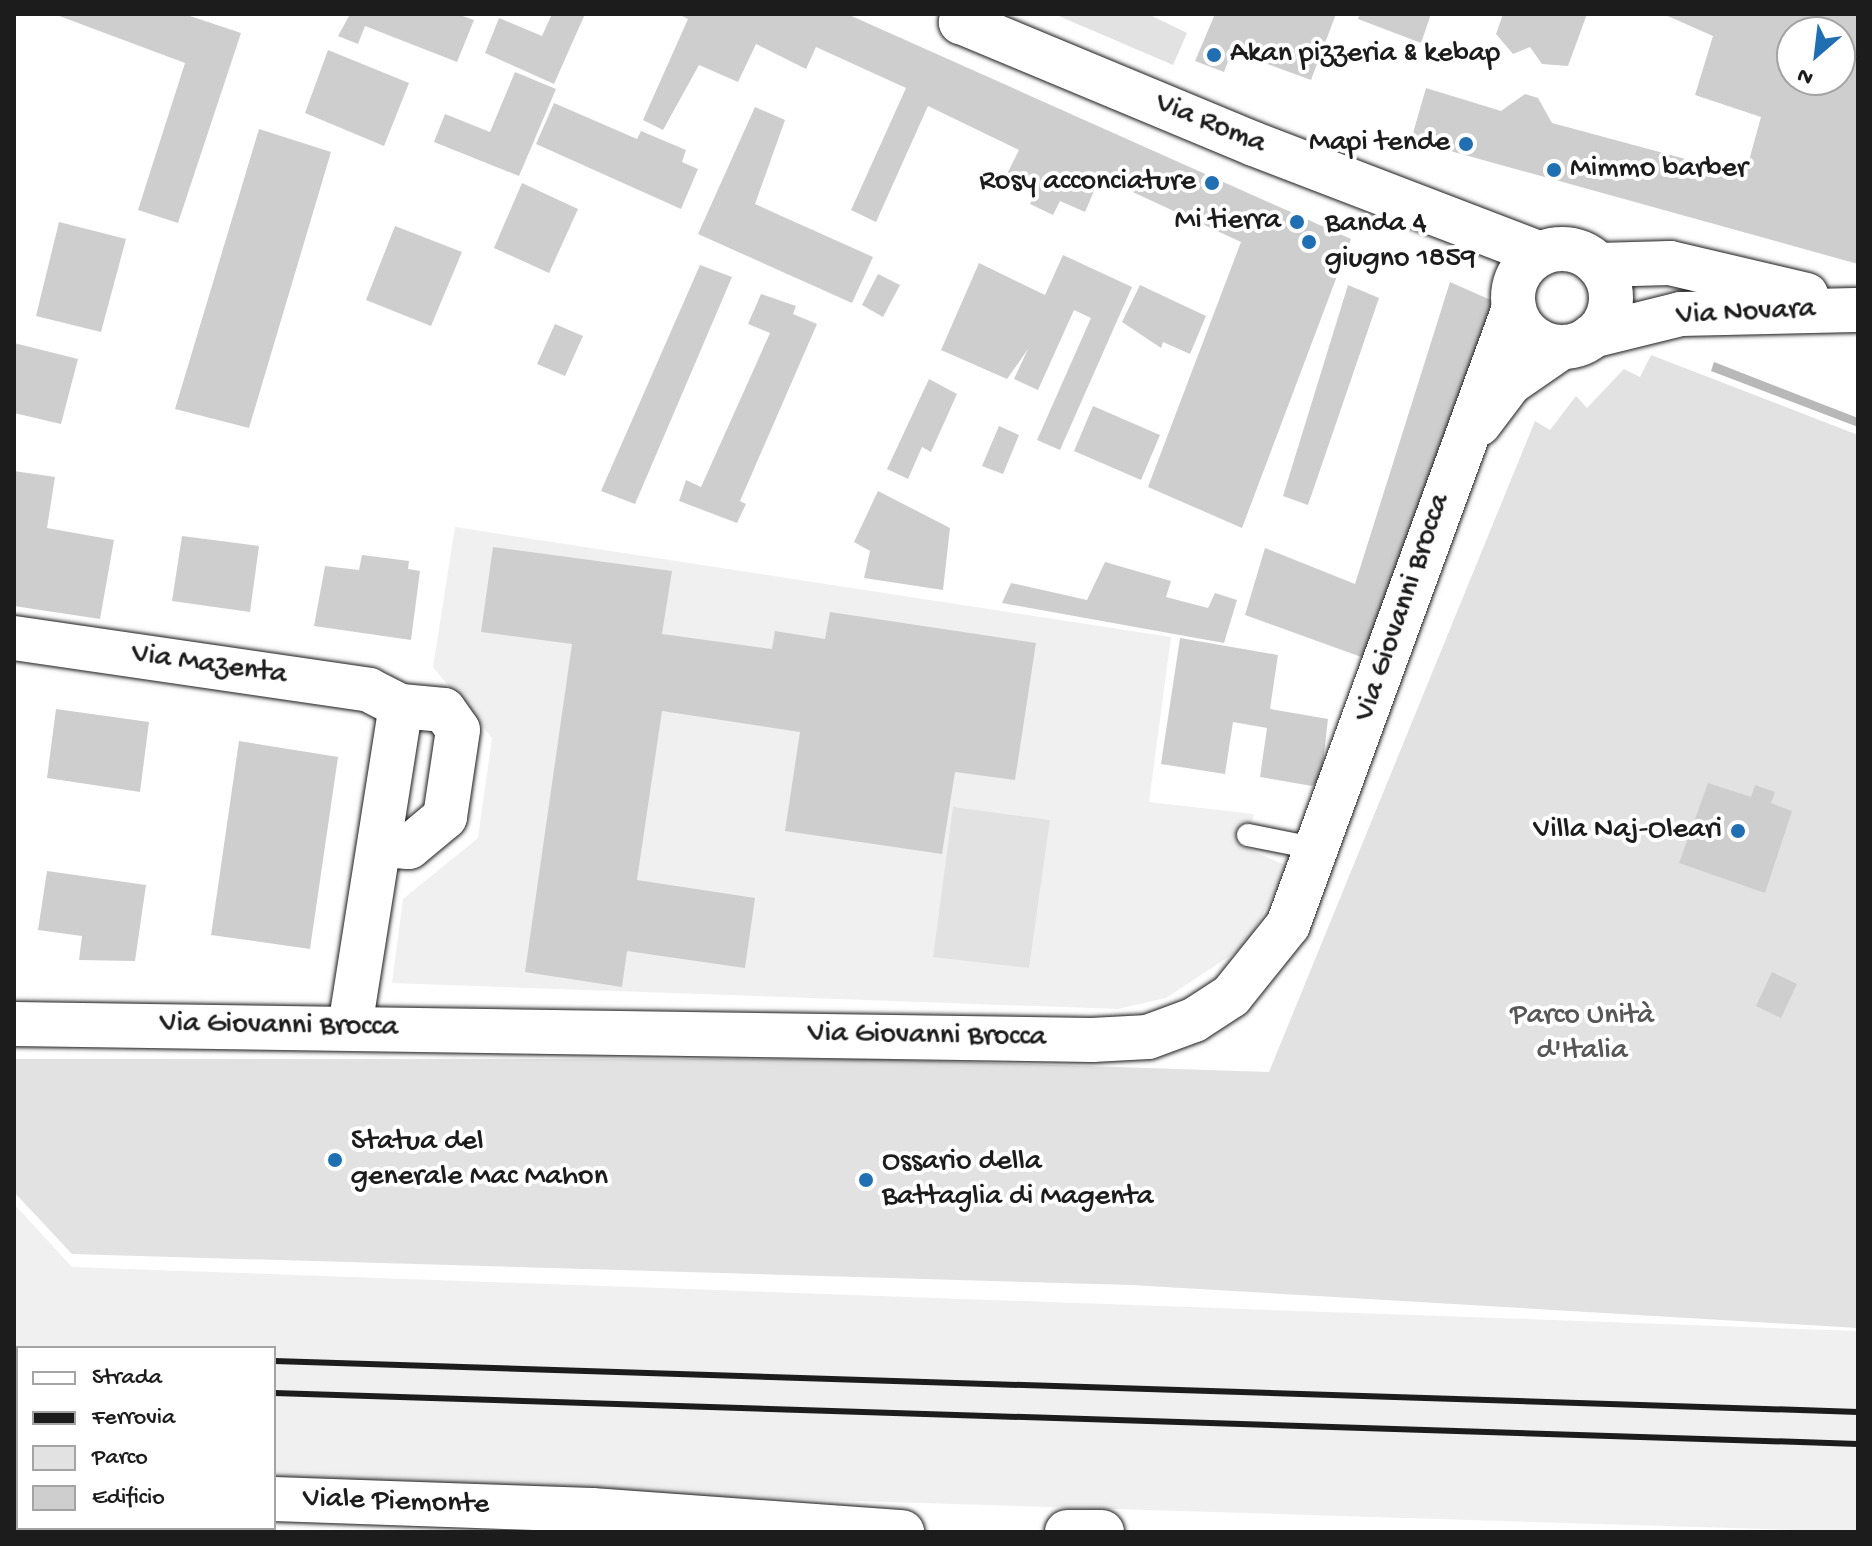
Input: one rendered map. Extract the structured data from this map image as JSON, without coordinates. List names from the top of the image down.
{
  "streets": {
    "street": [
      "Via Roma",
      "Via Novara",
      "Via Giovanni Brocca",
      "Via Mazenta",
      "Viale Piemonte"
    ]
  },
  "crossings": [
    ["Via Roma", "Via Novara"],
    ["Via Roma", "Via Giovanni Brocca"],
    ["Via Novara", "Via Giovanni Brocca"]
  ],
  "parks": ["Parco Unità d'Italia"],
  "places": [
    "Akan pizzeria & kebap",
    "Mapi tende",
    "Mimmo barber",
    "Rosy acconciature",
    "Mi tierra",
    "Banda 4 giugno 1859",
    "Villa Naj-Oleari",
    "Statua del generale Mac Mahon",
    "Ossario della Battaglia di Magenta"
  ],
  "legend": [
    "Strada",
    "Ferrovia",
    "Parco",
    "Edificio"
  ],
  "north": "bottom left"
}
